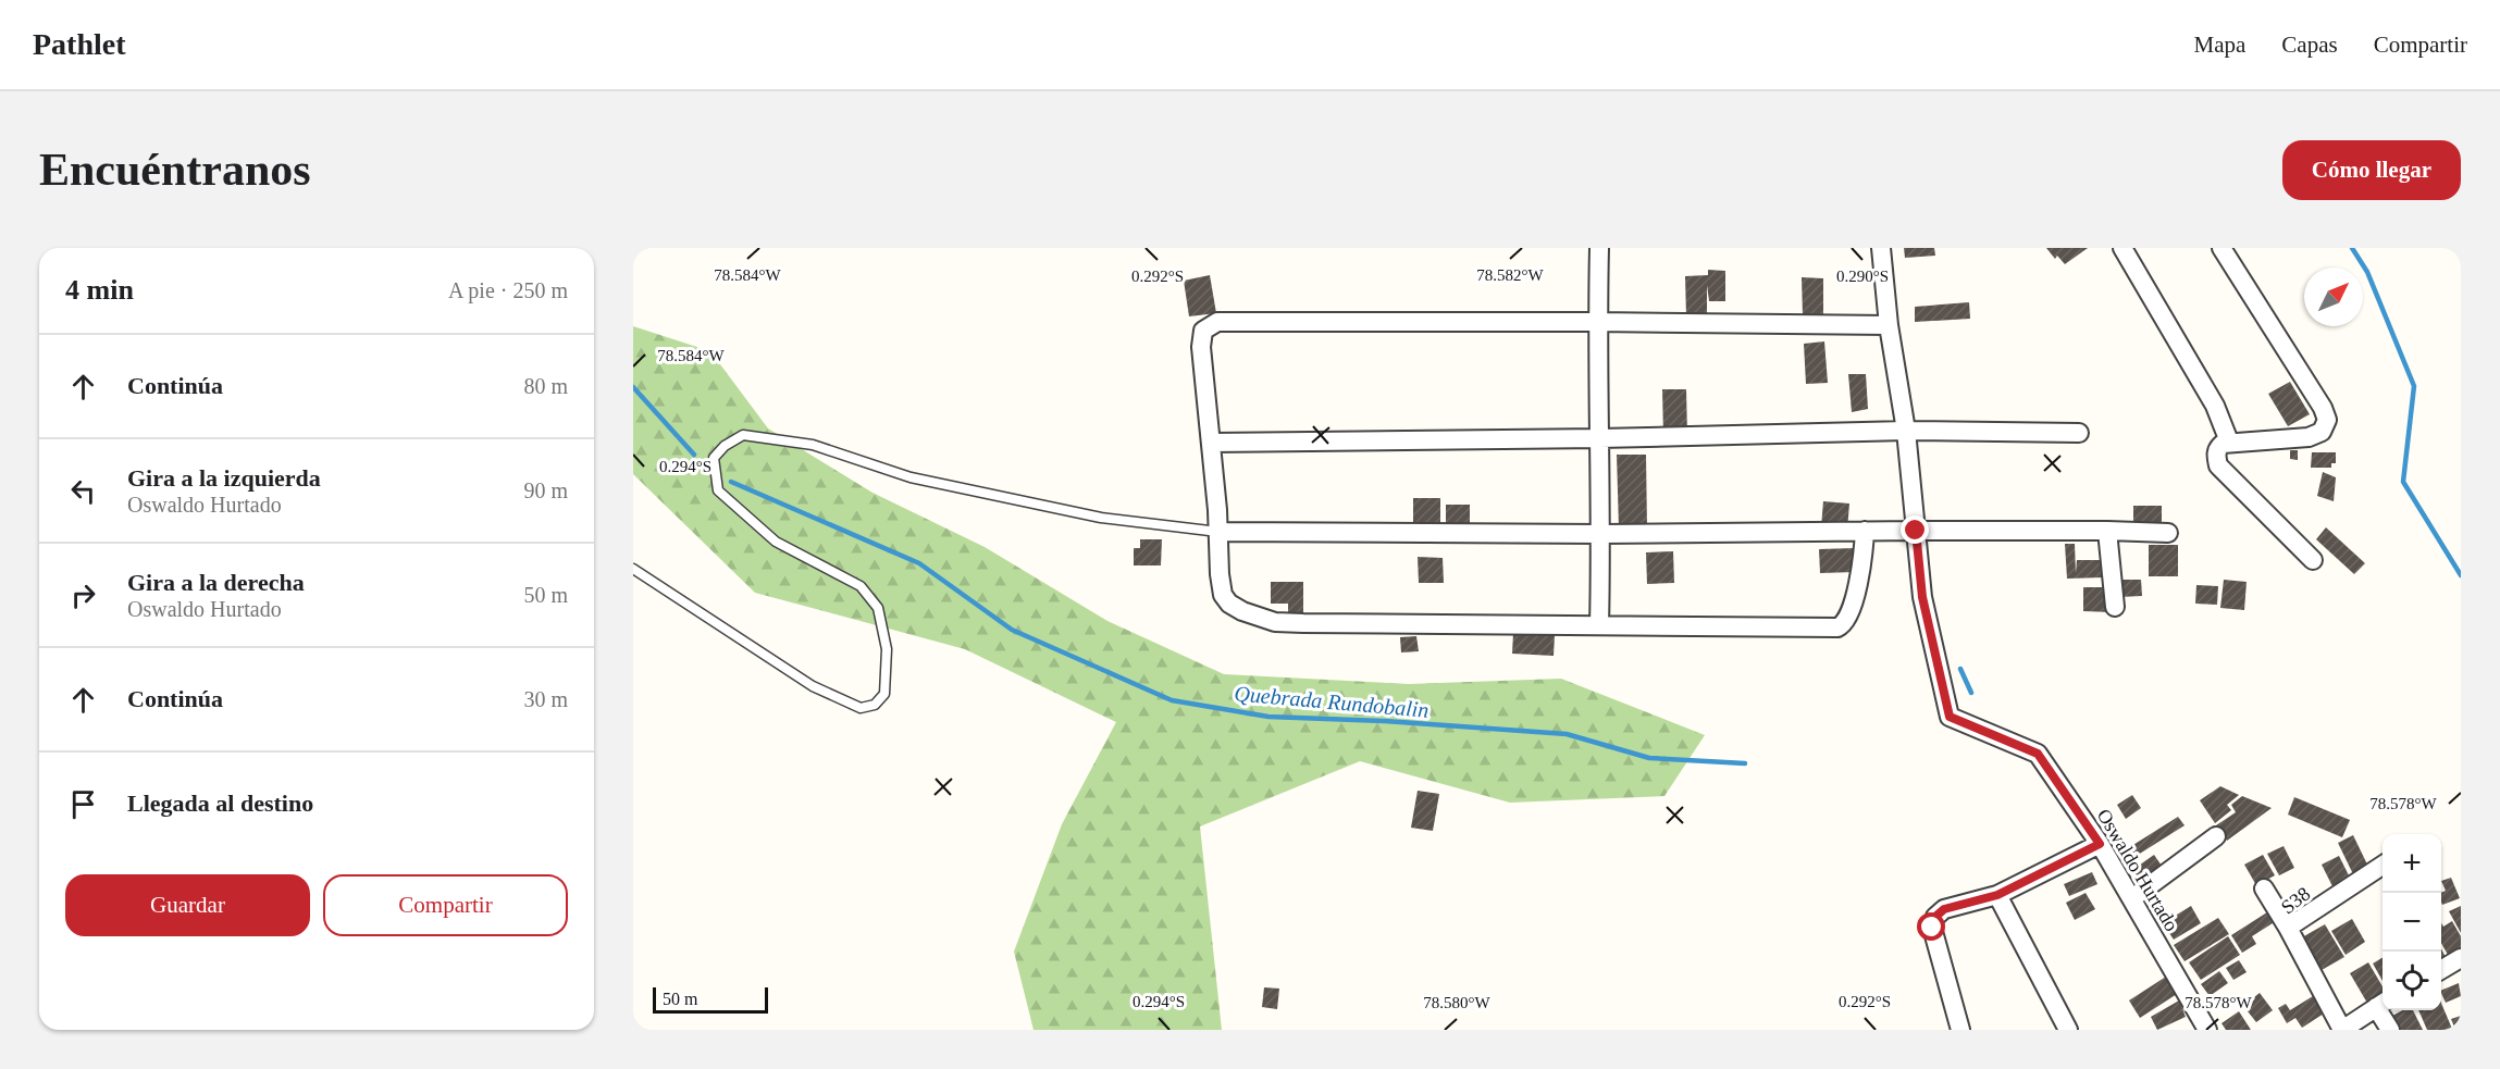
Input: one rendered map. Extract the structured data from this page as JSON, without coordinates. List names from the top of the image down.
{
  "streets": {
    "street": ["Oswaldo Hurtado", "S38"]
  },
  "water": ["Quebrada Rundobalin"],
  "scale_bar": "50 m",
  "north": "top right",
  "page": {
    "header": "Pathlet",
    "nav": ["Mapa", "Capas", "Compartir"],
    "buttons": [
      "Cómo llegar",
      ["Guardar", "Compartir"]
    ],
    "title": "Encuéntranos",
    "heading": ["4 min", "A pie · 250 m"],
    "list": [
      ["Continúa", "80 m"],
      ["Gira a la izquierda", "Oswaldo Hurtado", "90 m"],
      ["Gira a la derecha", "Oswaldo Hurtado", "50 m"],
      ["Continúa", "30 m"],
      "Llegada al destino"
    ],
    "map_buttons": ["+", "−"],
    "scale": "50 m"
  },
  "coordinates": [
    "78.584°W",
    "78.582°W",
    "0.292°S",
    "0.290°S",
    "0.294°S",
    "78.578°W",
    "78.580°W"
  ]
}
